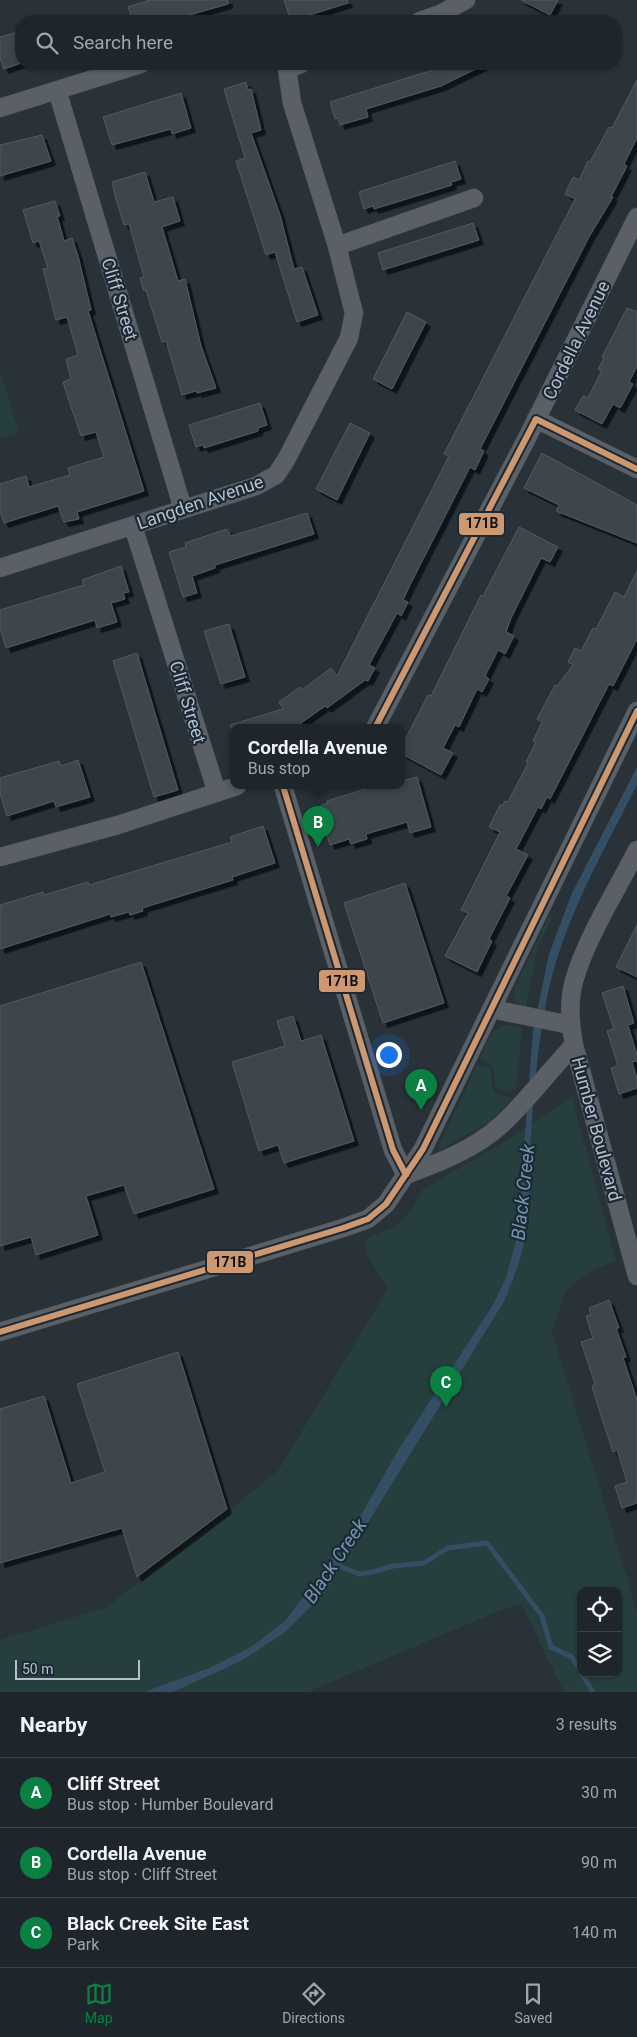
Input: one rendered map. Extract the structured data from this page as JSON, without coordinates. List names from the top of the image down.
{
  "streets": {
    "street": [
      "Cliff Street",
      "Cordella Avenue",
      "Langden Avenue",
      "Humber Boulevard"
    ]
  },
  "crossings": [
    ["Cliff Street", "Langden Avenue"]
  ],
  "water": ["Black Creek"],
  "lines": ["transit line 171B"],
  "scale_bar": "50 m",
  "page": {
    "search": "Search here",
    "popup": ["Cordella Avenue", "Bus stop"],
    "pins": ["B", "A", "C"],
    "scale": "50 m",
    "heading": ["Nearby", "3 results"],
    "list": [
      {
        "mark": "A",
        "name": "Cliff Street",
        "note": "Bus stop · Humber Boulevard",
        "value": "30 m"
      },
      {
        "mark": "B",
        "name": "Cordella Avenue",
        "note": "Bus stop · Cliff Street",
        "value": "90 m"
      },
      {
        "mark": "C",
        "name": "Black Creek Site East",
        "note": "Park",
        "value": "140 m"
      }
    ],
    "nav": ["Map", "Directions", "Saved"]
  }
}
